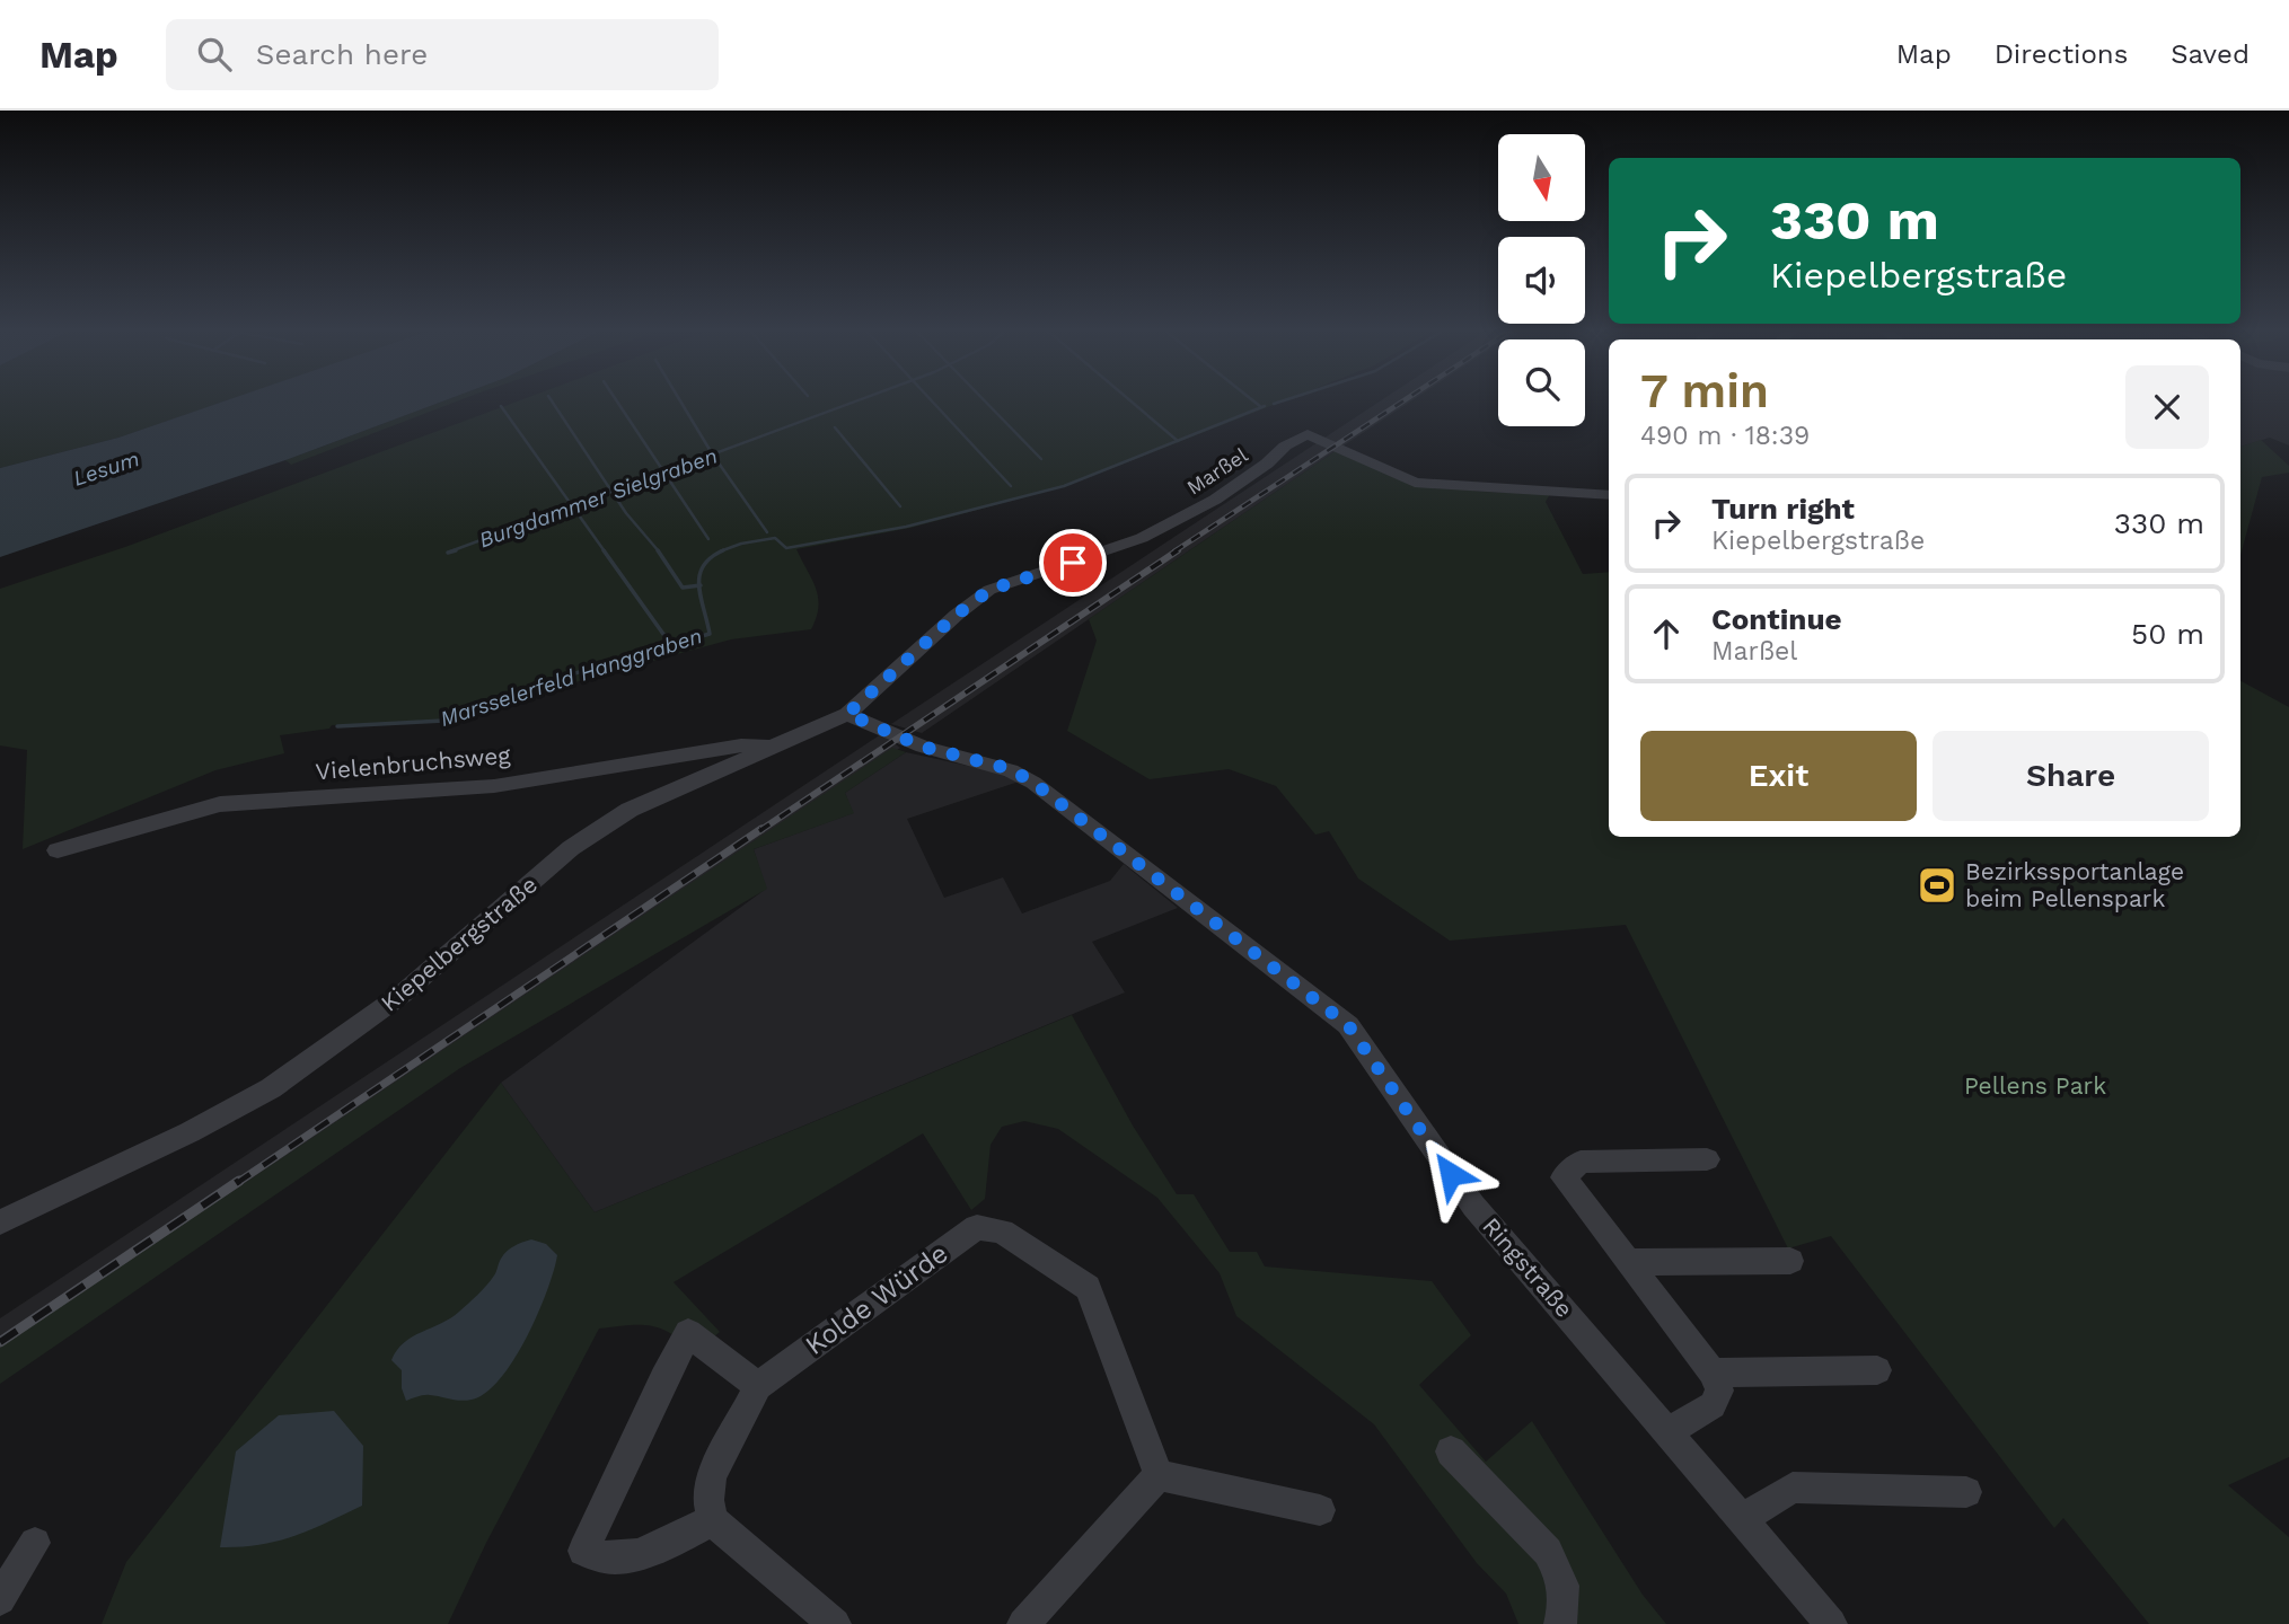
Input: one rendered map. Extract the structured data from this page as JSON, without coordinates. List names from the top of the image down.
{
  "streets": {
    "street": [
      "Marßel",
      "Vielenbruchsweg",
      "Kiepelbergstraße",
      "Ringstraße",
      "Kolde Würde"
    ]
  },
  "crossings": [
    ["Marßel", "Kiepelbergstraße"],
    ["Vielenbruchsweg", "Kiepelbergstraße"],
    ["Kiepelbergstraße", "Ringstraße"]
  ],
  "water": ["Lesum", "Burgdammer Sielgraben", "Marsselerfeld Hanggraben"],
  "parks": ["Pellens Park"],
  "places": {
    "sports": ["Bezirkssportanlage beim Pellenspark"]
  },
  "north": "bottom",
  "page": {
    "header": "Map",
    "search": "Search here",
    "nav": ["Map", "Directions", "Saved"],
    "turn": ["330 m", "Kiepelbergstraße"],
    "heading": ["7 min", "490 m · 18:39"],
    "list": [
      {
        "name": "Turn right",
        "note": "Kiepelbergstraße",
        "value": "330 m"
      },
      {
        "name": "Continue",
        "note": "Marßel",
        "value": "50 m"
      }
    ],
    "buttons": ["Exit", "Share"]
  }
}
